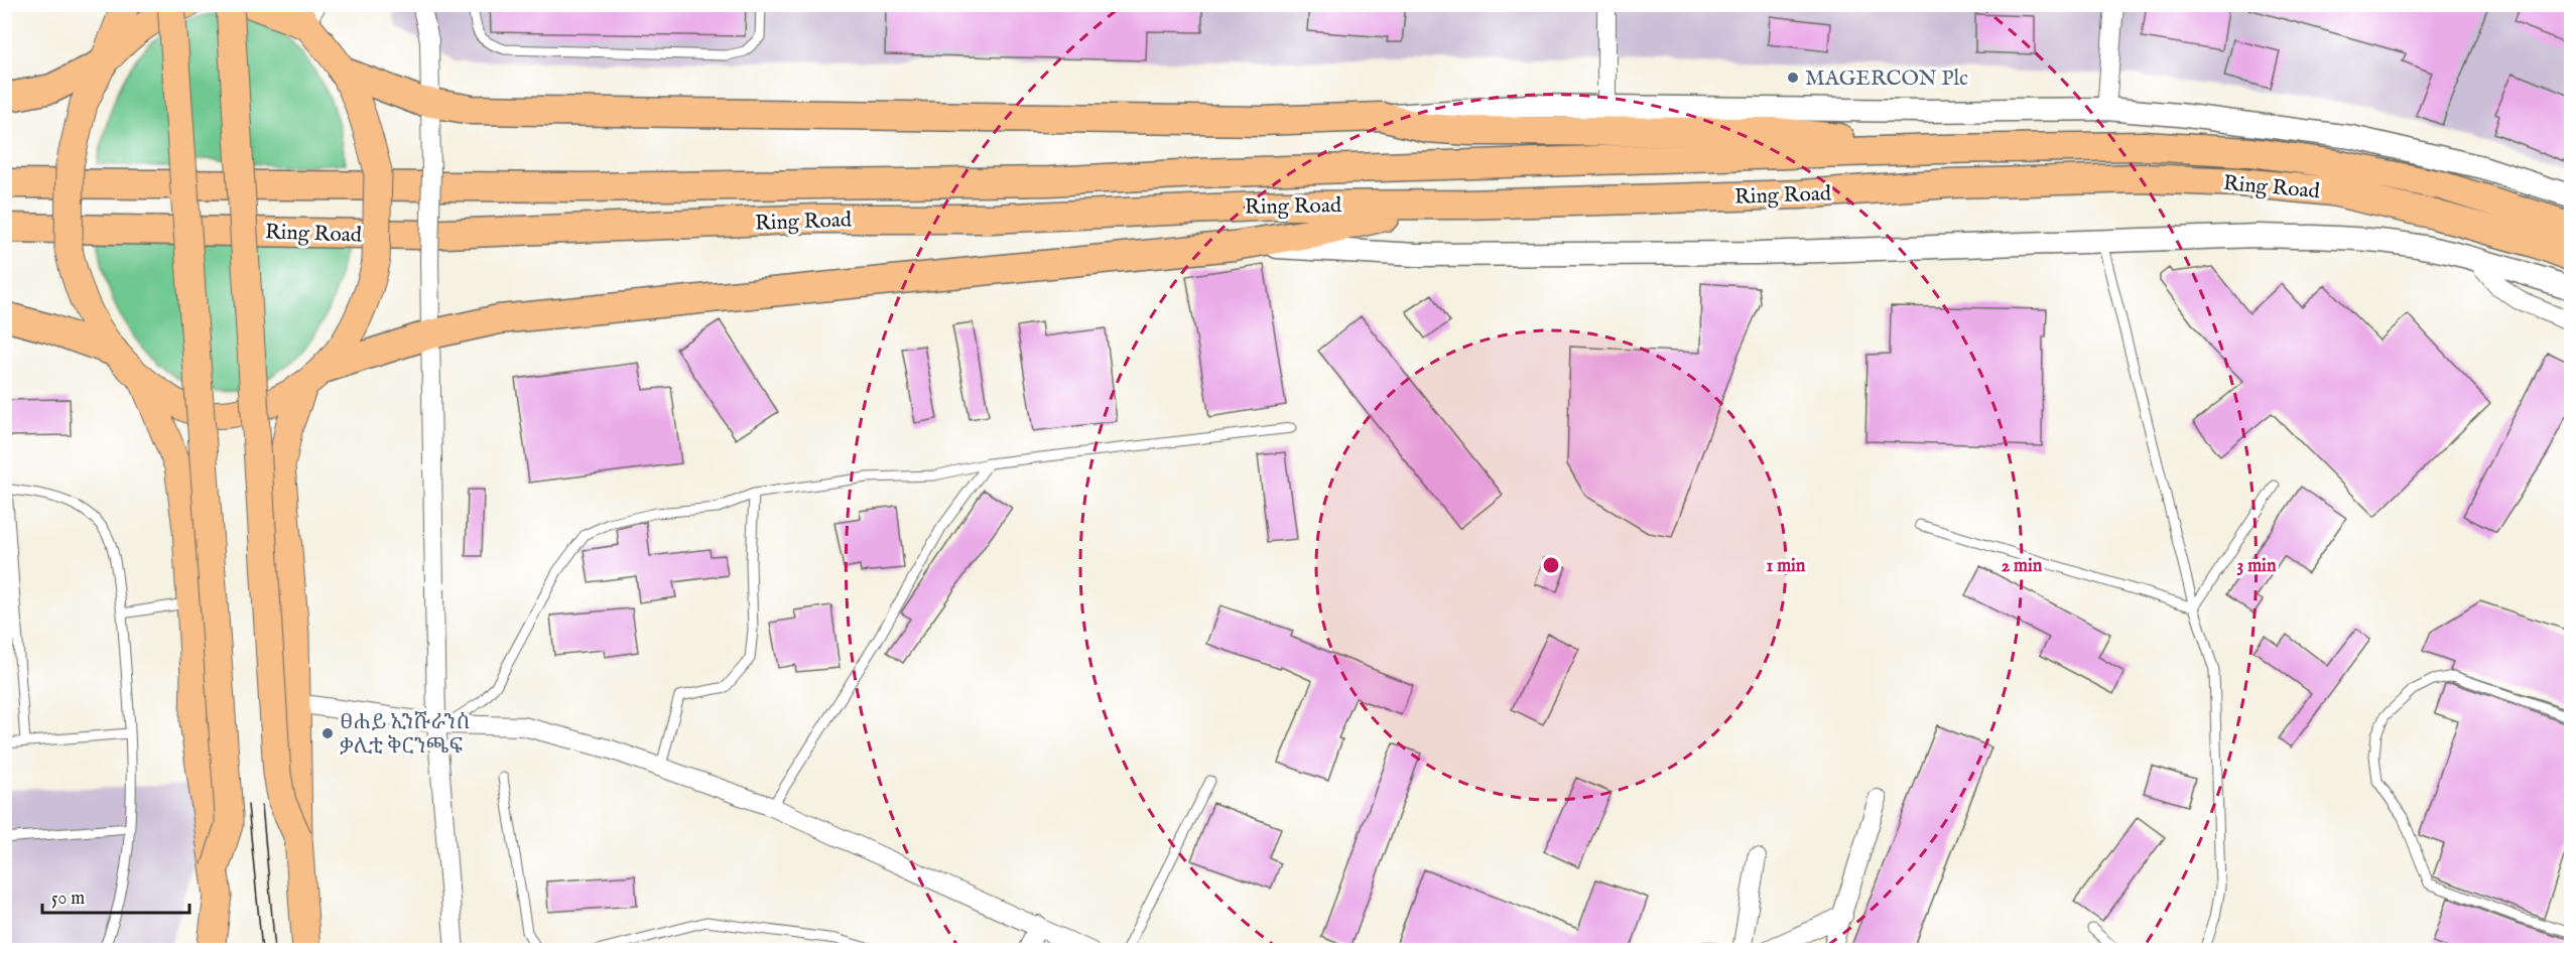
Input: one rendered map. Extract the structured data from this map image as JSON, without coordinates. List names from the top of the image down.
{
  "streets": {
    "highway": ["Ring Road"]
  },
  "places": ["MAGERCON Plc", "ፀሐይ ኢንሹራንስ ቃሊቲ ቅርንጫፍ"],
  "scale_bar": "50 m",
  "rings": ["1 min", "2 min", "3 min"]
}
